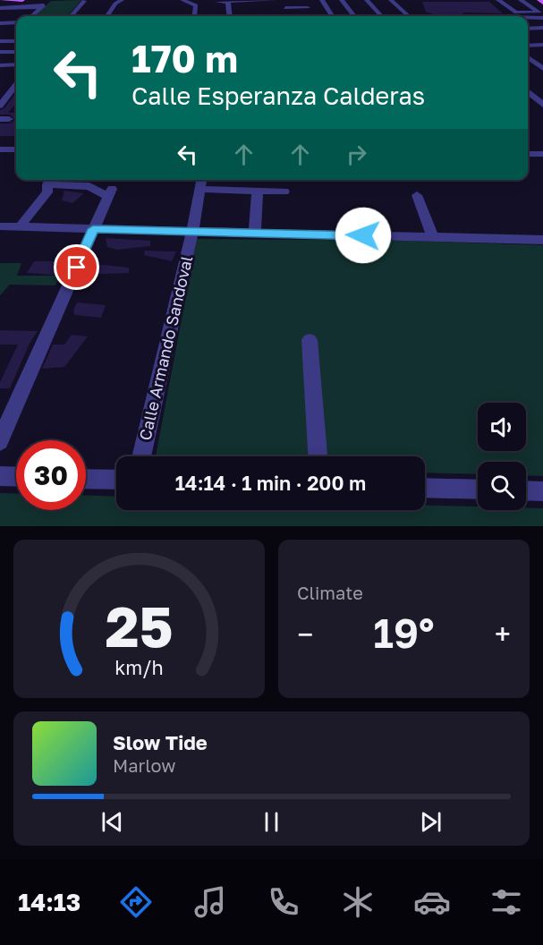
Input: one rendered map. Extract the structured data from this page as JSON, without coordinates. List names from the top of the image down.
{
  "streets": {
    "street": ["Calle Armando Sandoval"]
  },
  "page": {
    "turn": ["170 m", "Calle Esperanza Calderas"],
    "limit": "30",
    "trip": "14:14 · 1 min · 200 m",
    "tile": "Climate",
    "heat": ["−", "19°", "+"],
    "song": ["Slow Tide", "Marlow"],
    "tabs": "14:13",
    "gauge": ["25", "km/h"]
  }
}
